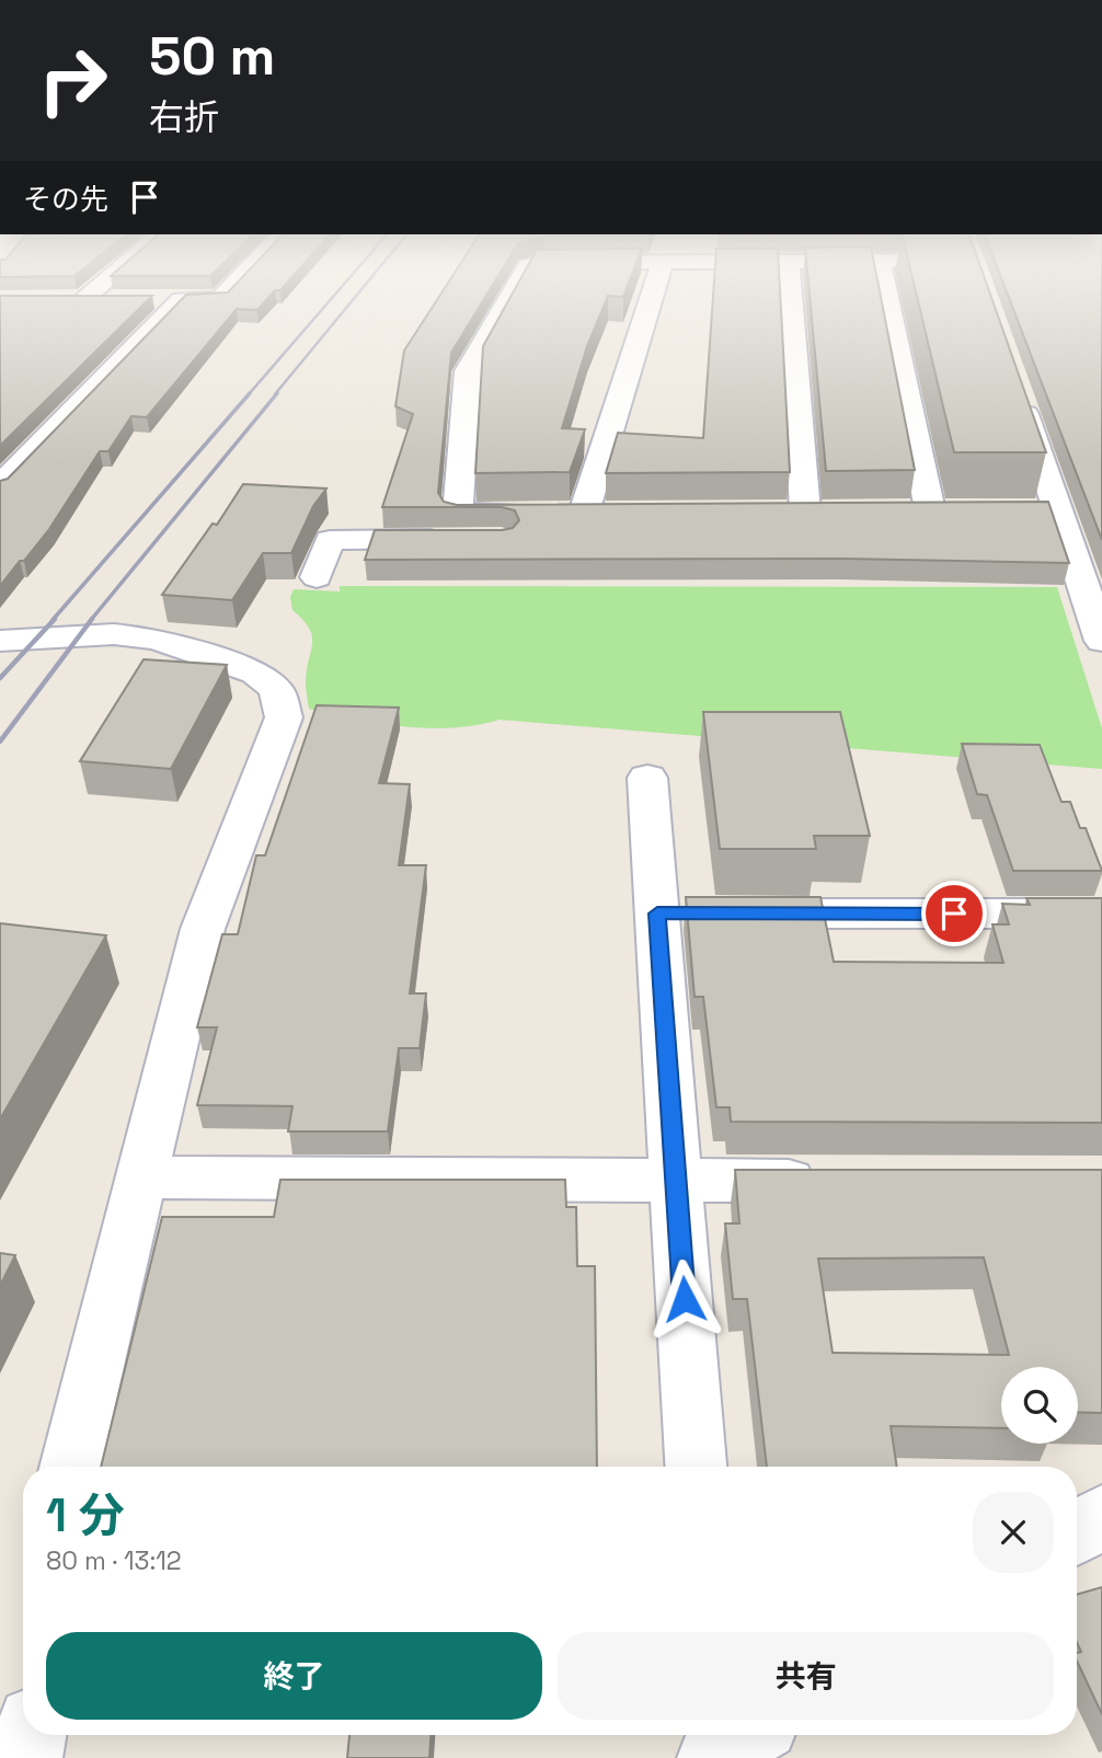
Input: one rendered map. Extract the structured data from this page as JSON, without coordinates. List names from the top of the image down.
{
  "page": {
    "turn": ["50 m", "右折"],
    "then": "その先",
    "heading": ["1 分", "80 m · 13:12"],
    "buttons": ["終了", "共有"]
  }
}
